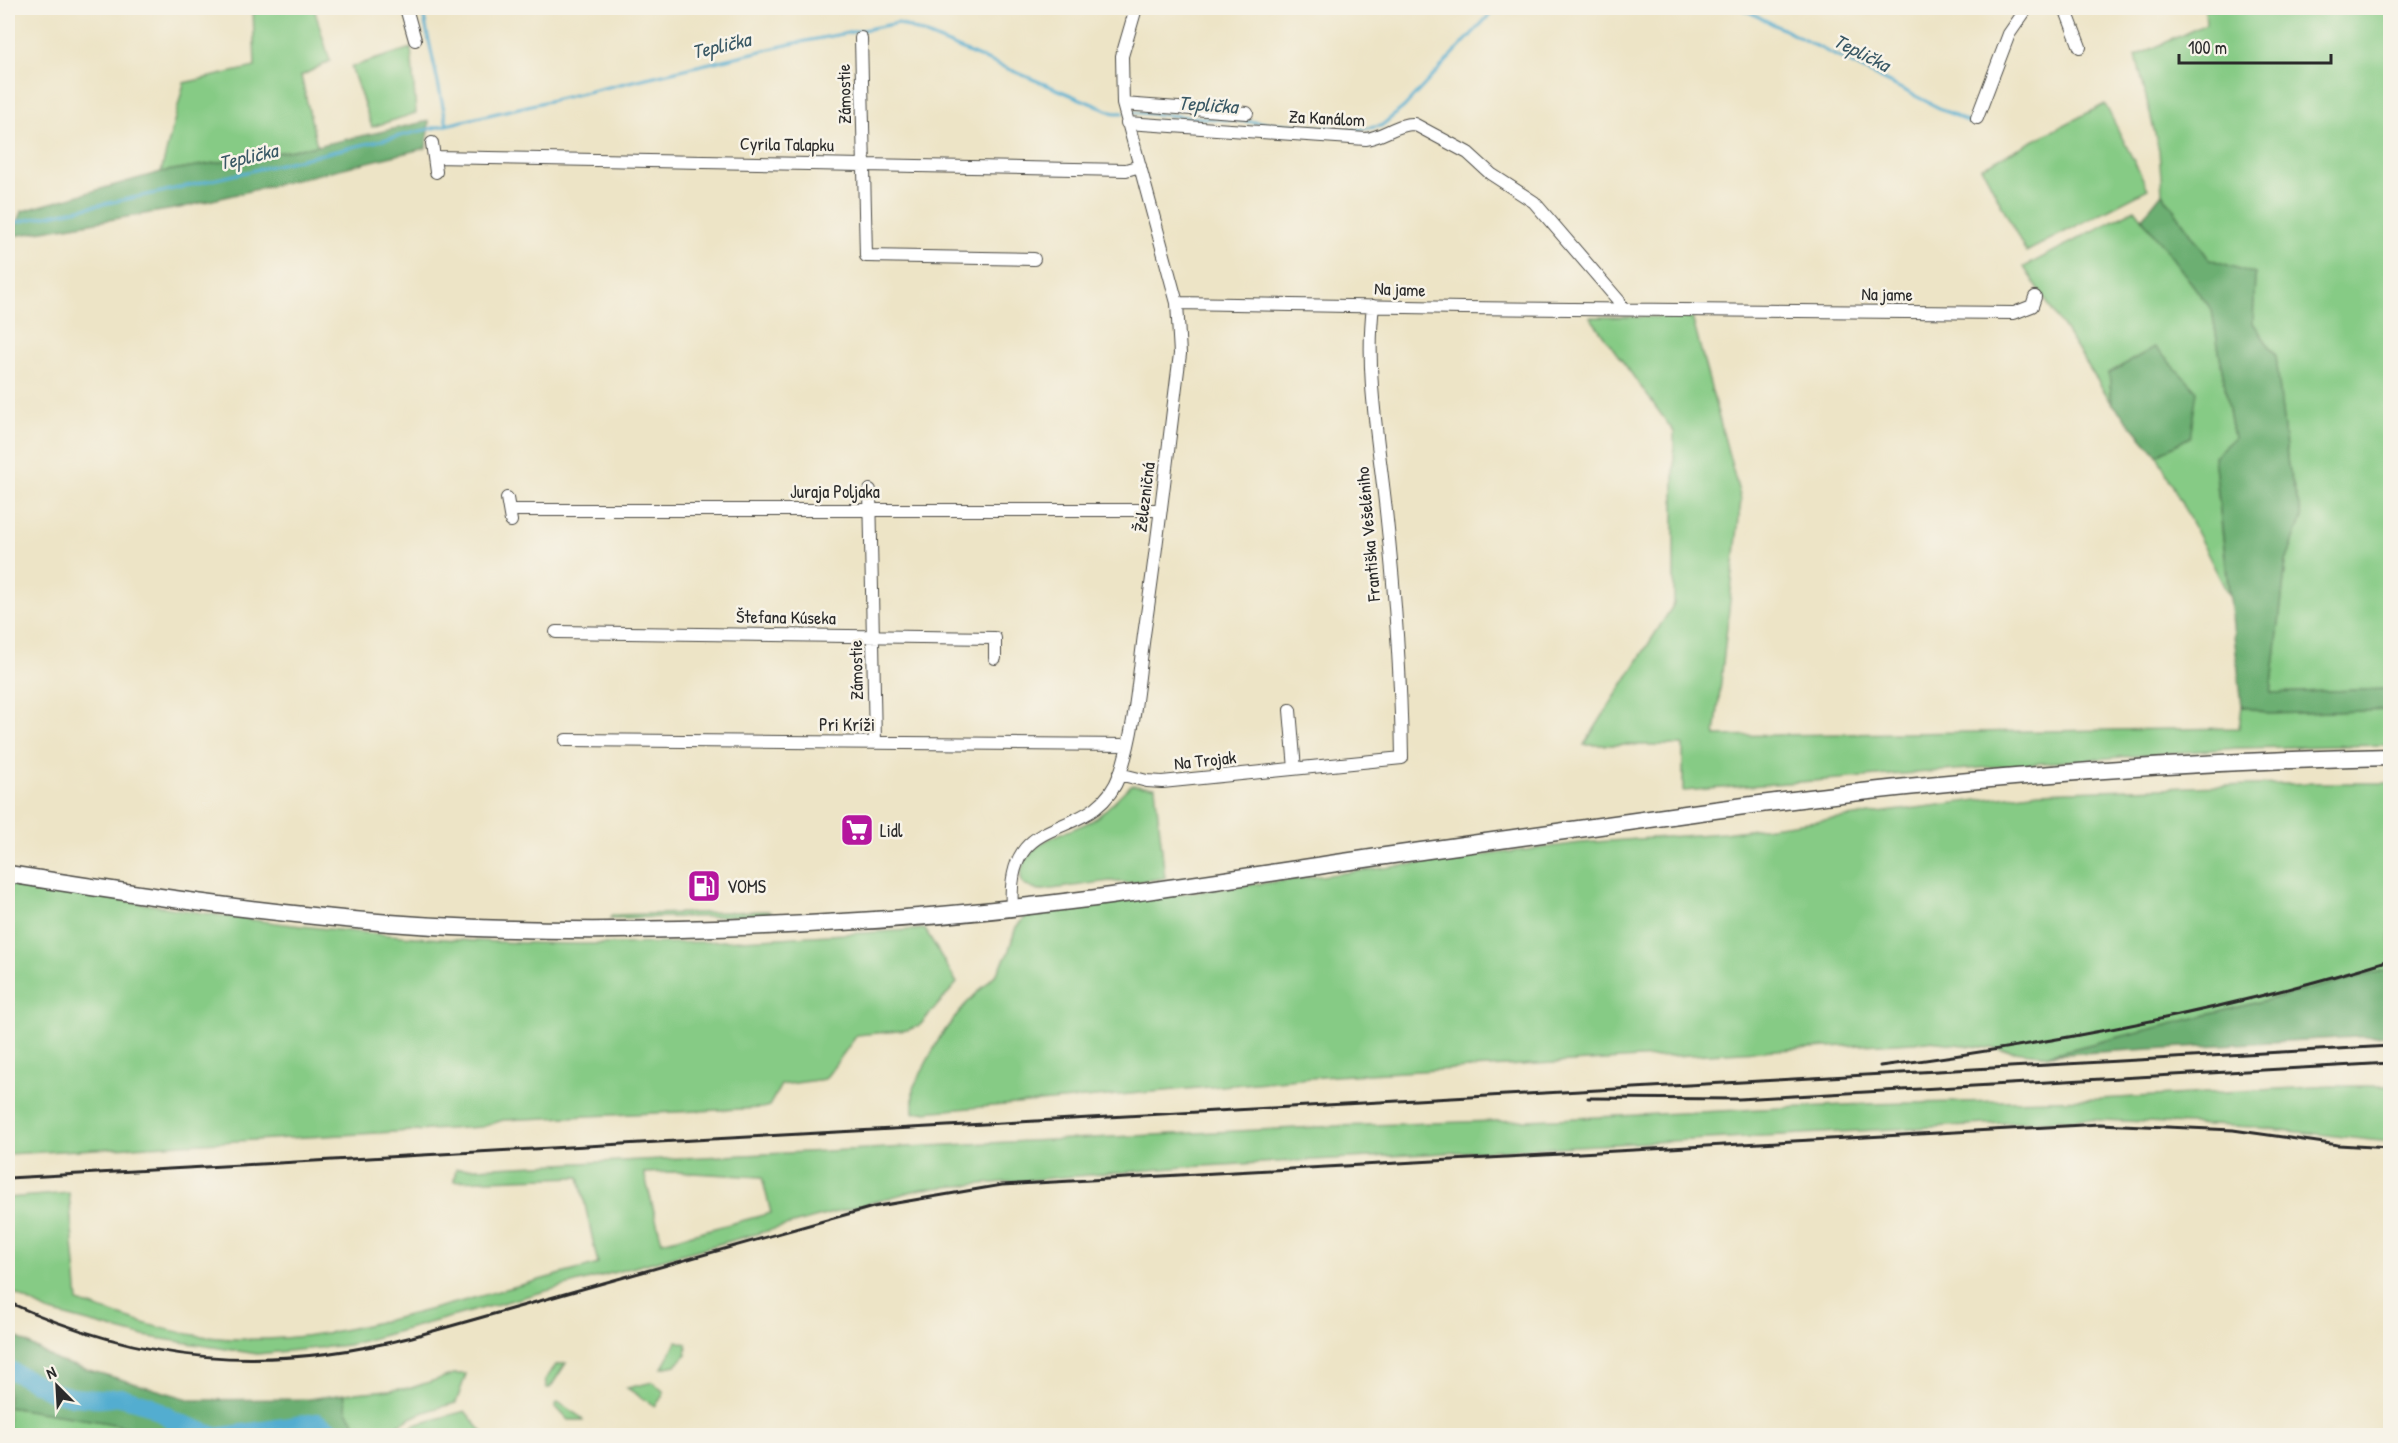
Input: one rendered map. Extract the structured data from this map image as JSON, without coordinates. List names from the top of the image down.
{
  "streets": {
    "street": [
      "Zámostie",
      "Za Kanálom",
      "Cyrila Talapku",
      "Na jame",
      "Juraja Poljaka",
      "Železničná",
      "Františka Vešeléniho",
      "Štefana Kúseka",
      "Pri Kríži",
      "Na Trojak"
    ]
  },
  "crossings": [
    ["Zámostie", "Cyrila Talapku"],
    ["Zámostie", "Juraja Poljaka"],
    ["Zámostie", "Štefana Kúseka"],
    ["Zámostie", "Pri Kríži"],
    ["Za Kanálom", "Na jame"],
    ["Za Kanálom", "Železničná"],
    ["Cyrila Talapku", "Železničná"],
    ["Na jame", "Železničná"],
    ["Na jame", "Františka Vešeléniho"],
    ["Juraja Poljaka", "Železničná"],
    ["Železničná", "Pri Kríži"],
    ["Železničná", "Na Trojak"],
    ["Františka Vešeléniho", "Na Trojak"]
  ],
  "water": ["Teplička"],
  "places": {
    "supermarket": ["Lidl"],
    "fuel station": ["VOMS"]
  },
  "scale_bar": "100 m",
  "north": "top left"
}
